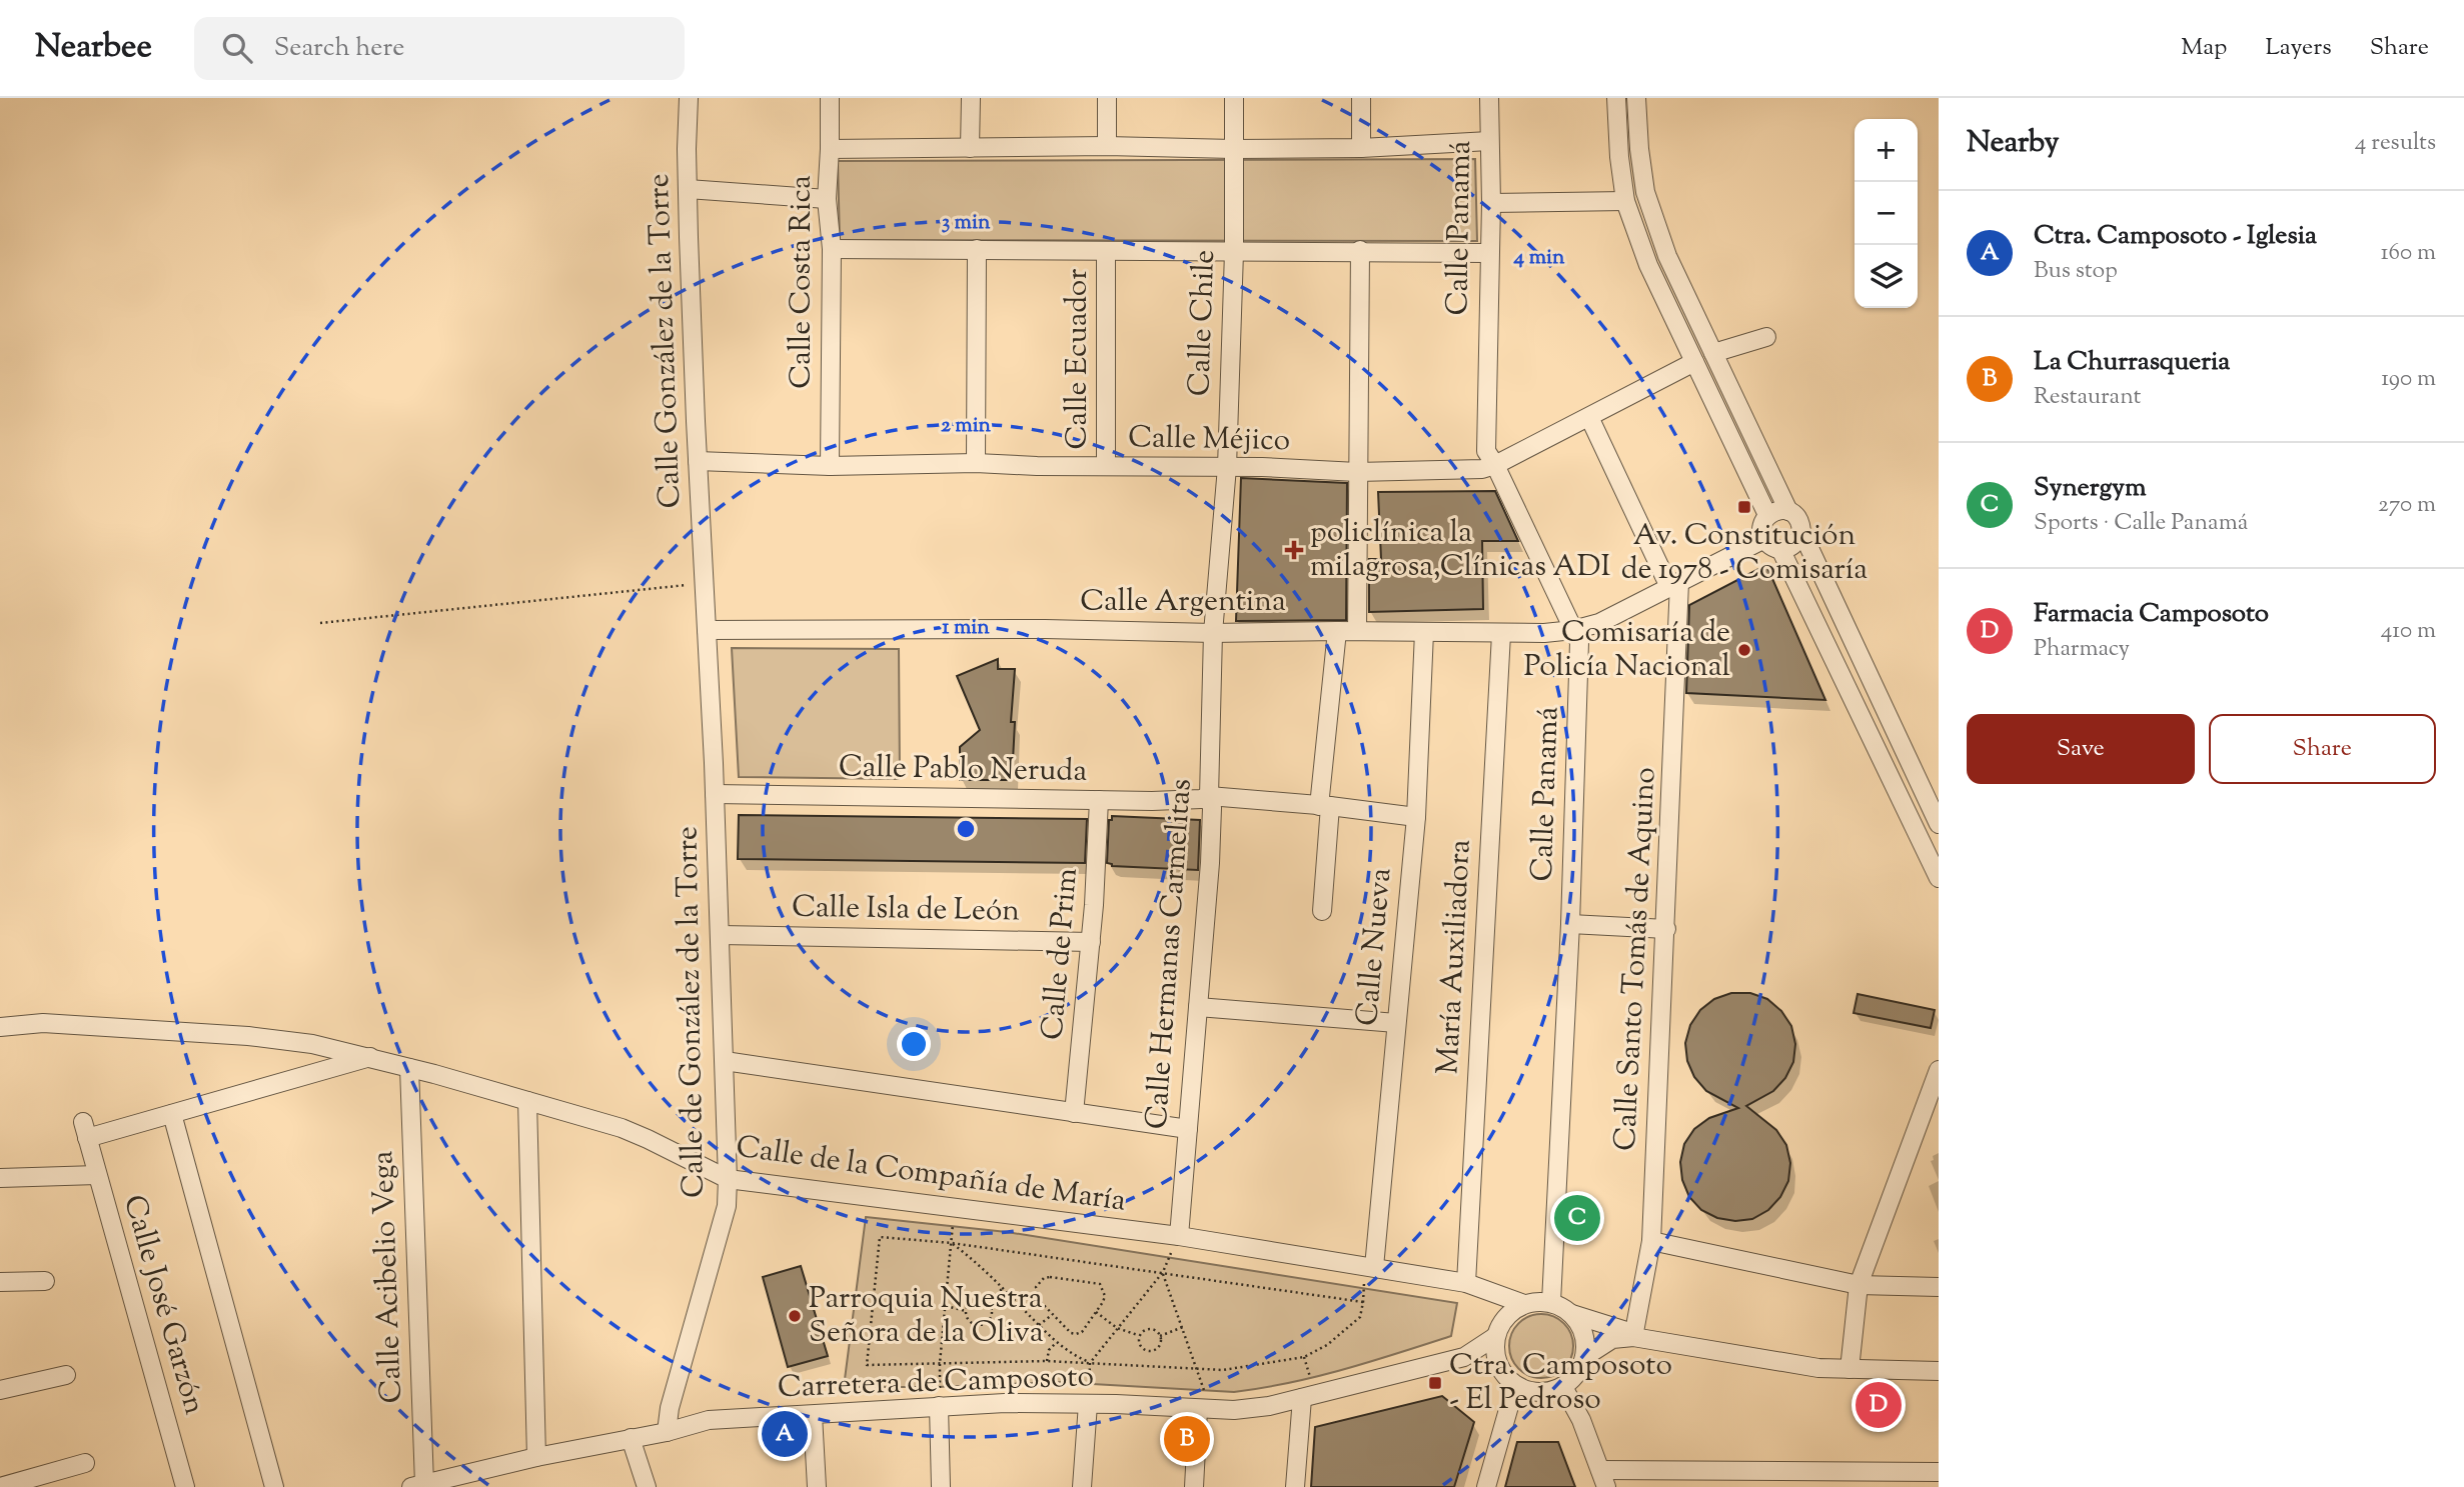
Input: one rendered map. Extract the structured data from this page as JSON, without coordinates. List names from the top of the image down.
{
  "streets": {
    "street": [
      "Calle Panamá",
      "Calle Costa Rica",
      "Calle Chile",
      "Calle González de la Torre",
      "Calle Ecuador",
      "Calle Méjico",
      "Calle Argentina",
      "Calle Pablo Neruda",
      "Calle Isla de León",
      "Calle Nueva",
      "Calle de Prim",
      "Calle Hermanas Carmelitas",
      "María Auxiliadora",
      "Calle Santo Tomás de Aquino",
      "Calle de González de la Torre",
      "Calle de la Compañía de María",
      "Calle Acibelio Vega",
      "Calle José Garzón",
      "Carretera de Camposoto"
    ]
  },
  "crossings": [
    ["Calle Panamá", "Calle Méjico"],
    ["Calle Panamá", "Calle Argentina"],
    ["Calle Panamá", "Calle de la Compañía de María"],
    ["Calle Panamá", "Carretera de Camposoto"],
    ["Calle Costa Rica", "Calle Méjico"],
    ["Calle Chile", "Calle Méjico"],
    ["Calle Chile", "Calle Argentina"],
    ["Calle Chile", "Calle Hermanas Carmelitas"],
    ["Calle González de la Torre", "Calle Méjico"],
    ["Calle González de la Torre", "Calle de González de la Torre"],
    ["Calle Ecuador", "Calle Méjico"],
    ["Calle Argentina", "Calle Nueva"],
    ["Calle Argentina", "Calle Hermanas Carmelitas"],
    ["Calle Argentina", "María Auxiliadora"],
    ["Calle Argentina", "Calle Santo Tomás de Aquino"],
    ["Calle Argentina", "Calle de González de la Torre"],
    ["Calle Pablo Neruda", "Calle Nueva"],
    ["Calle Pablo Neruda", "Calle de Prim"],
    ["Calle Pablo Neruda", "Calle Hermanas Carmelitas"],
    ["Calle Pablo Neruda", "Calle de González de la Torre"],
    ["Calle Isla de León", "Calle de Prim"],
    ["Calle Isla de León", "Calle de González de la Torre"],
    ["Calle Nueva", "Calle de la Compañía de María"],
    ["Calle Hermanas Carmelitas", "Calle de la Compañía de María"],
    ["María Auxiliadora", "Calle de la Compañía de María"],
    ["Calle de González de la Torre", "Calle de la Compañía de María"],
    ["Calle de González de la Torre", "Carretera de Camposoto"],
    ["Calle de la Compañía de María", "Calle Acibelio Vega"],
    ["Calle de la Compañía de María", "Carretera de Camposoto"],
    ["Calle Acibelio Vega", "Carretera de Camposoto"]
  ],
  "places": {
    "transit": ["Av. Constitución de 1978 - Comisaría", "Ctra. Camposoto - El Pedroso"],
    "health": ["policlínica la milagrosa,Clínicas ADI"],
    "other": ["Comisaría de Policía Nacional", "Parroquia Nuestra Señora de la Oliva"]
  },
  "page": {
    "header": "Nearbee",
    "search": "Search here",
    "nav": ["Map", "Layers", "Share"],
    "heading": ["Nearby", "4 results"],
    "map_buttons": ["+", "−"],
    "list": [
      {
        "mark": "A",
        "name": "Ctra. Camposoto - Iglesia",
        "note": "Bus stop",
        "value": "160 m"
      },
      {
        "mark": "B",
        "name": "La Churrasqueria",
        "note": "Restaurant",
        "value": "190 m"
      },
      {
        "mark": "C",
        "name": "Synergym",
        "note": "Sports · Calle Panamá",
        "value": "270 m"
      },
      {
        "mark": "D",
        "name": "Farmacia Camposoto",
        "note": "Pharmacy",
        "value": "410 m"
      }
    ],
    "buttons": ["Save", "Share"],
    "pins": [
      "C",
      "D",
      "A",
      "B"
    ]
  },
  "rings": [
    "3 min",
    "4 min",
    "2 min",
    "1 min"
  ]
}
